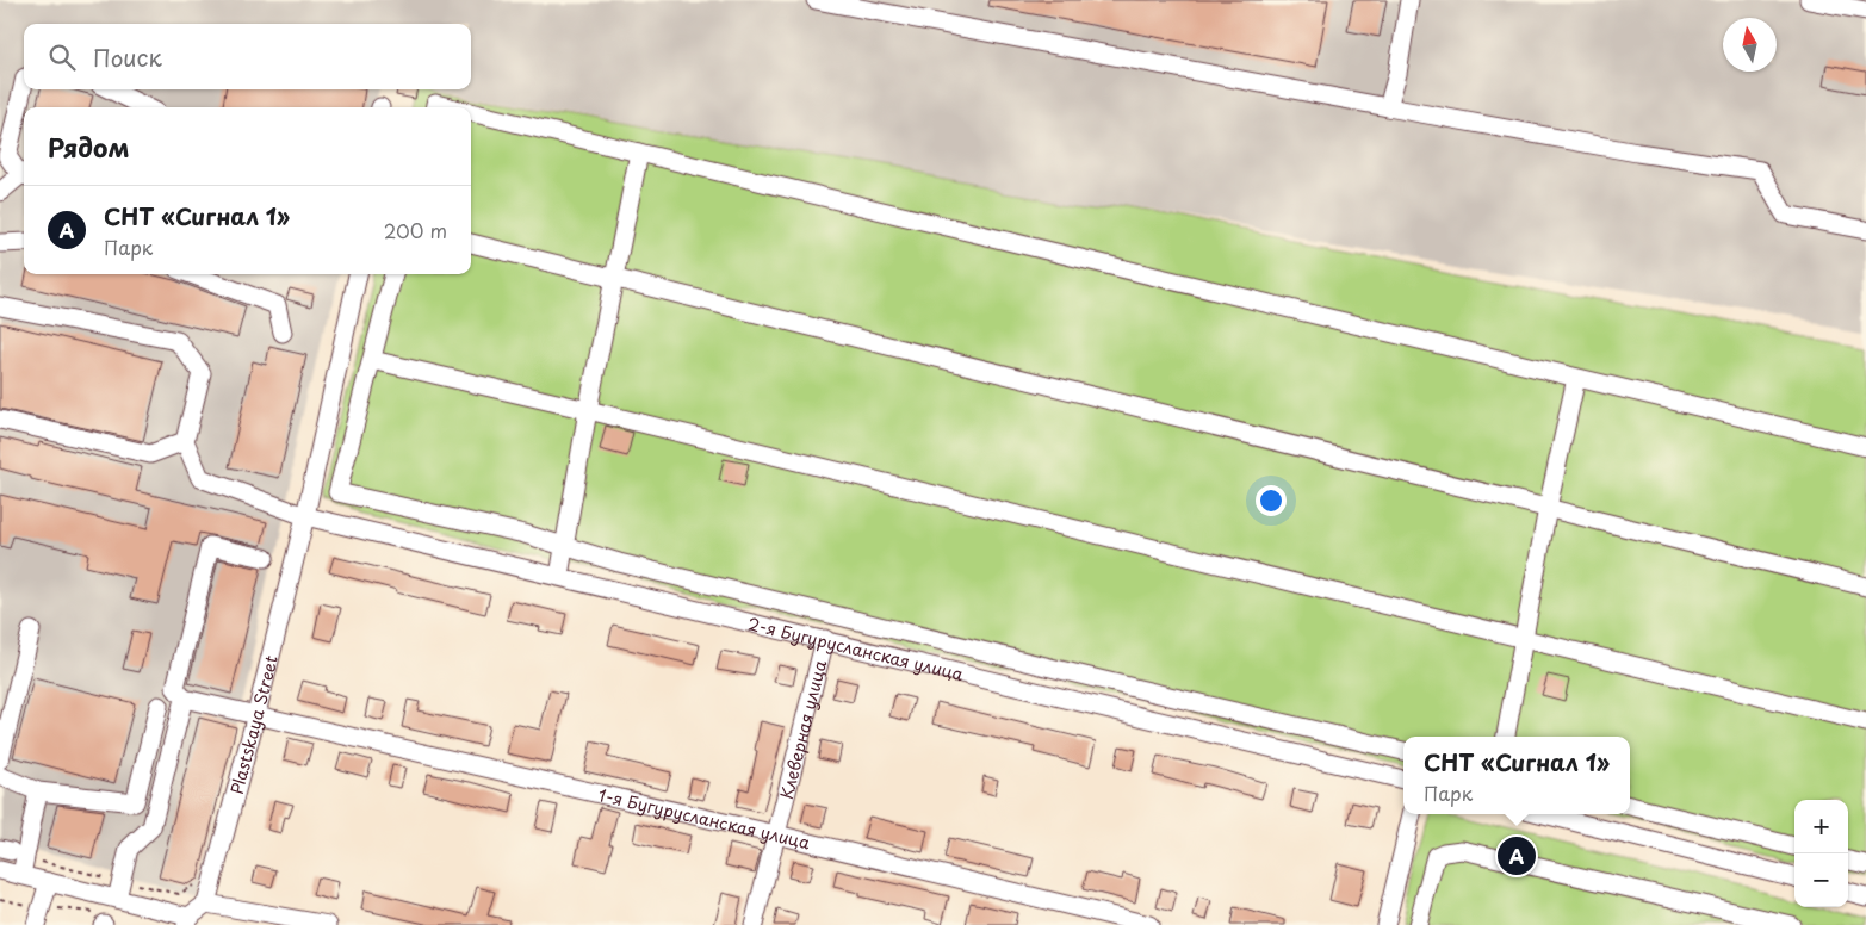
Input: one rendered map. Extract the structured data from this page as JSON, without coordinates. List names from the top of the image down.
{
  "streets": {
    "street": [
      "2-я Бугурусланская улица",
      "Plastskaya Street",
      "Клеверная улица",
      "1-я Бугурусланская улица"
    ]
  },
  "crossings": [
    ["2-я Бугурусланская улица", "Plastskaya Street"],
    ["2-я Бугурусланская улица", "Клеверная улица"],
    ["Plastskaya Street", "1-я Бугурусланская улица"],
    ["Клеверная улица", "1-я Бугурусланская улица"]
  ],
  "north": "top",
  "page": {
    "search": "Поиск",
    "heading": "Рядом",
    "list": [
      {
        "mark": "A",
        "name": "СНТ «Сигнал 1»",
        "note": "Парк",
        "value": "200 m"
      }
    ],
    "popup": ["СНТ «Сигнал 1»", "Парк"],
    "map_buttons": ["+", "−"],
    "pins": "A"
  }
}
